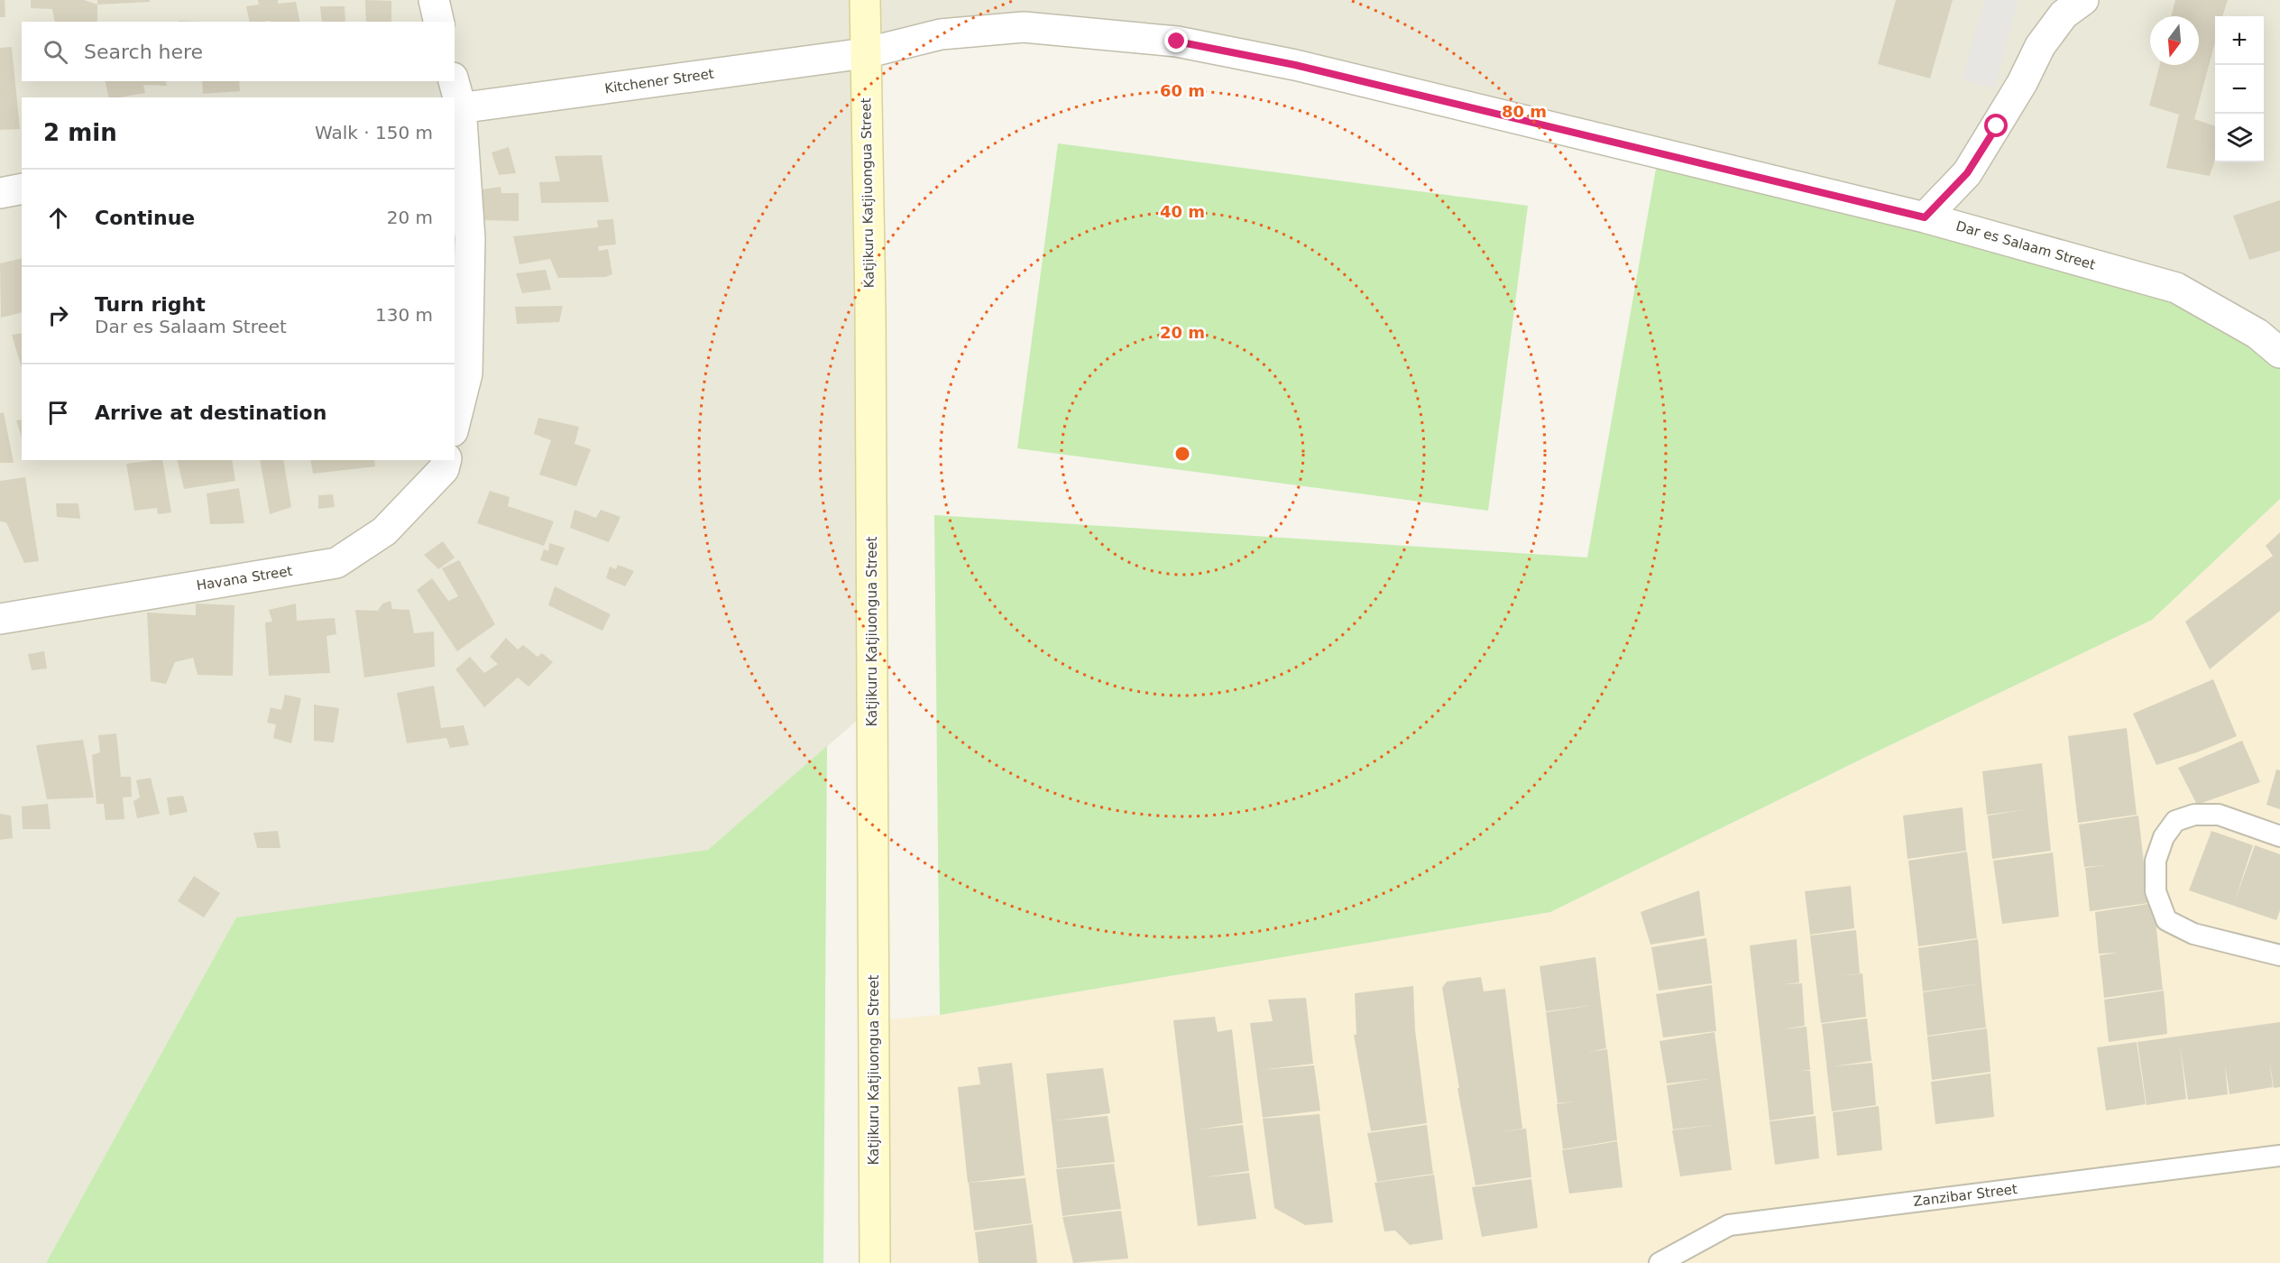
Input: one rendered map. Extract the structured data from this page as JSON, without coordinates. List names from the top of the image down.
{
  "streets": {
    "street": [
      "Kitchener Street",
      "Katjikuru Katjiuongua Street",
      "Dar es Salaam Street",
      "Havana Street"
    ],
    "lane": ["Zanzibar Street"]
  },
  "crossings": [
    ["Kitchener Street", "Katjikuru Katjiuongua Street"],
    ["Kitchener Street", "Dar es Salaam Street"],
    ["Katjikuru Katjiuongua Street", "Dar es Salaam Street"]
  ],
  "north": "bottom",
  "page": {
    "map_buttons": ["+", "−"],
    "search": "Search here",
    "heading": ["2 min", "Walk · 150 m"],
    "list": [
      ["Continue", "20 m"],
      ["Turn right", "Dar es Salaam Street", "130 m"],
      "Arrive at destination"
    ]
  },
  "rings": [
    "60 m",
    "80 m",
    "40 m",
    "20 m"
  ]
}
